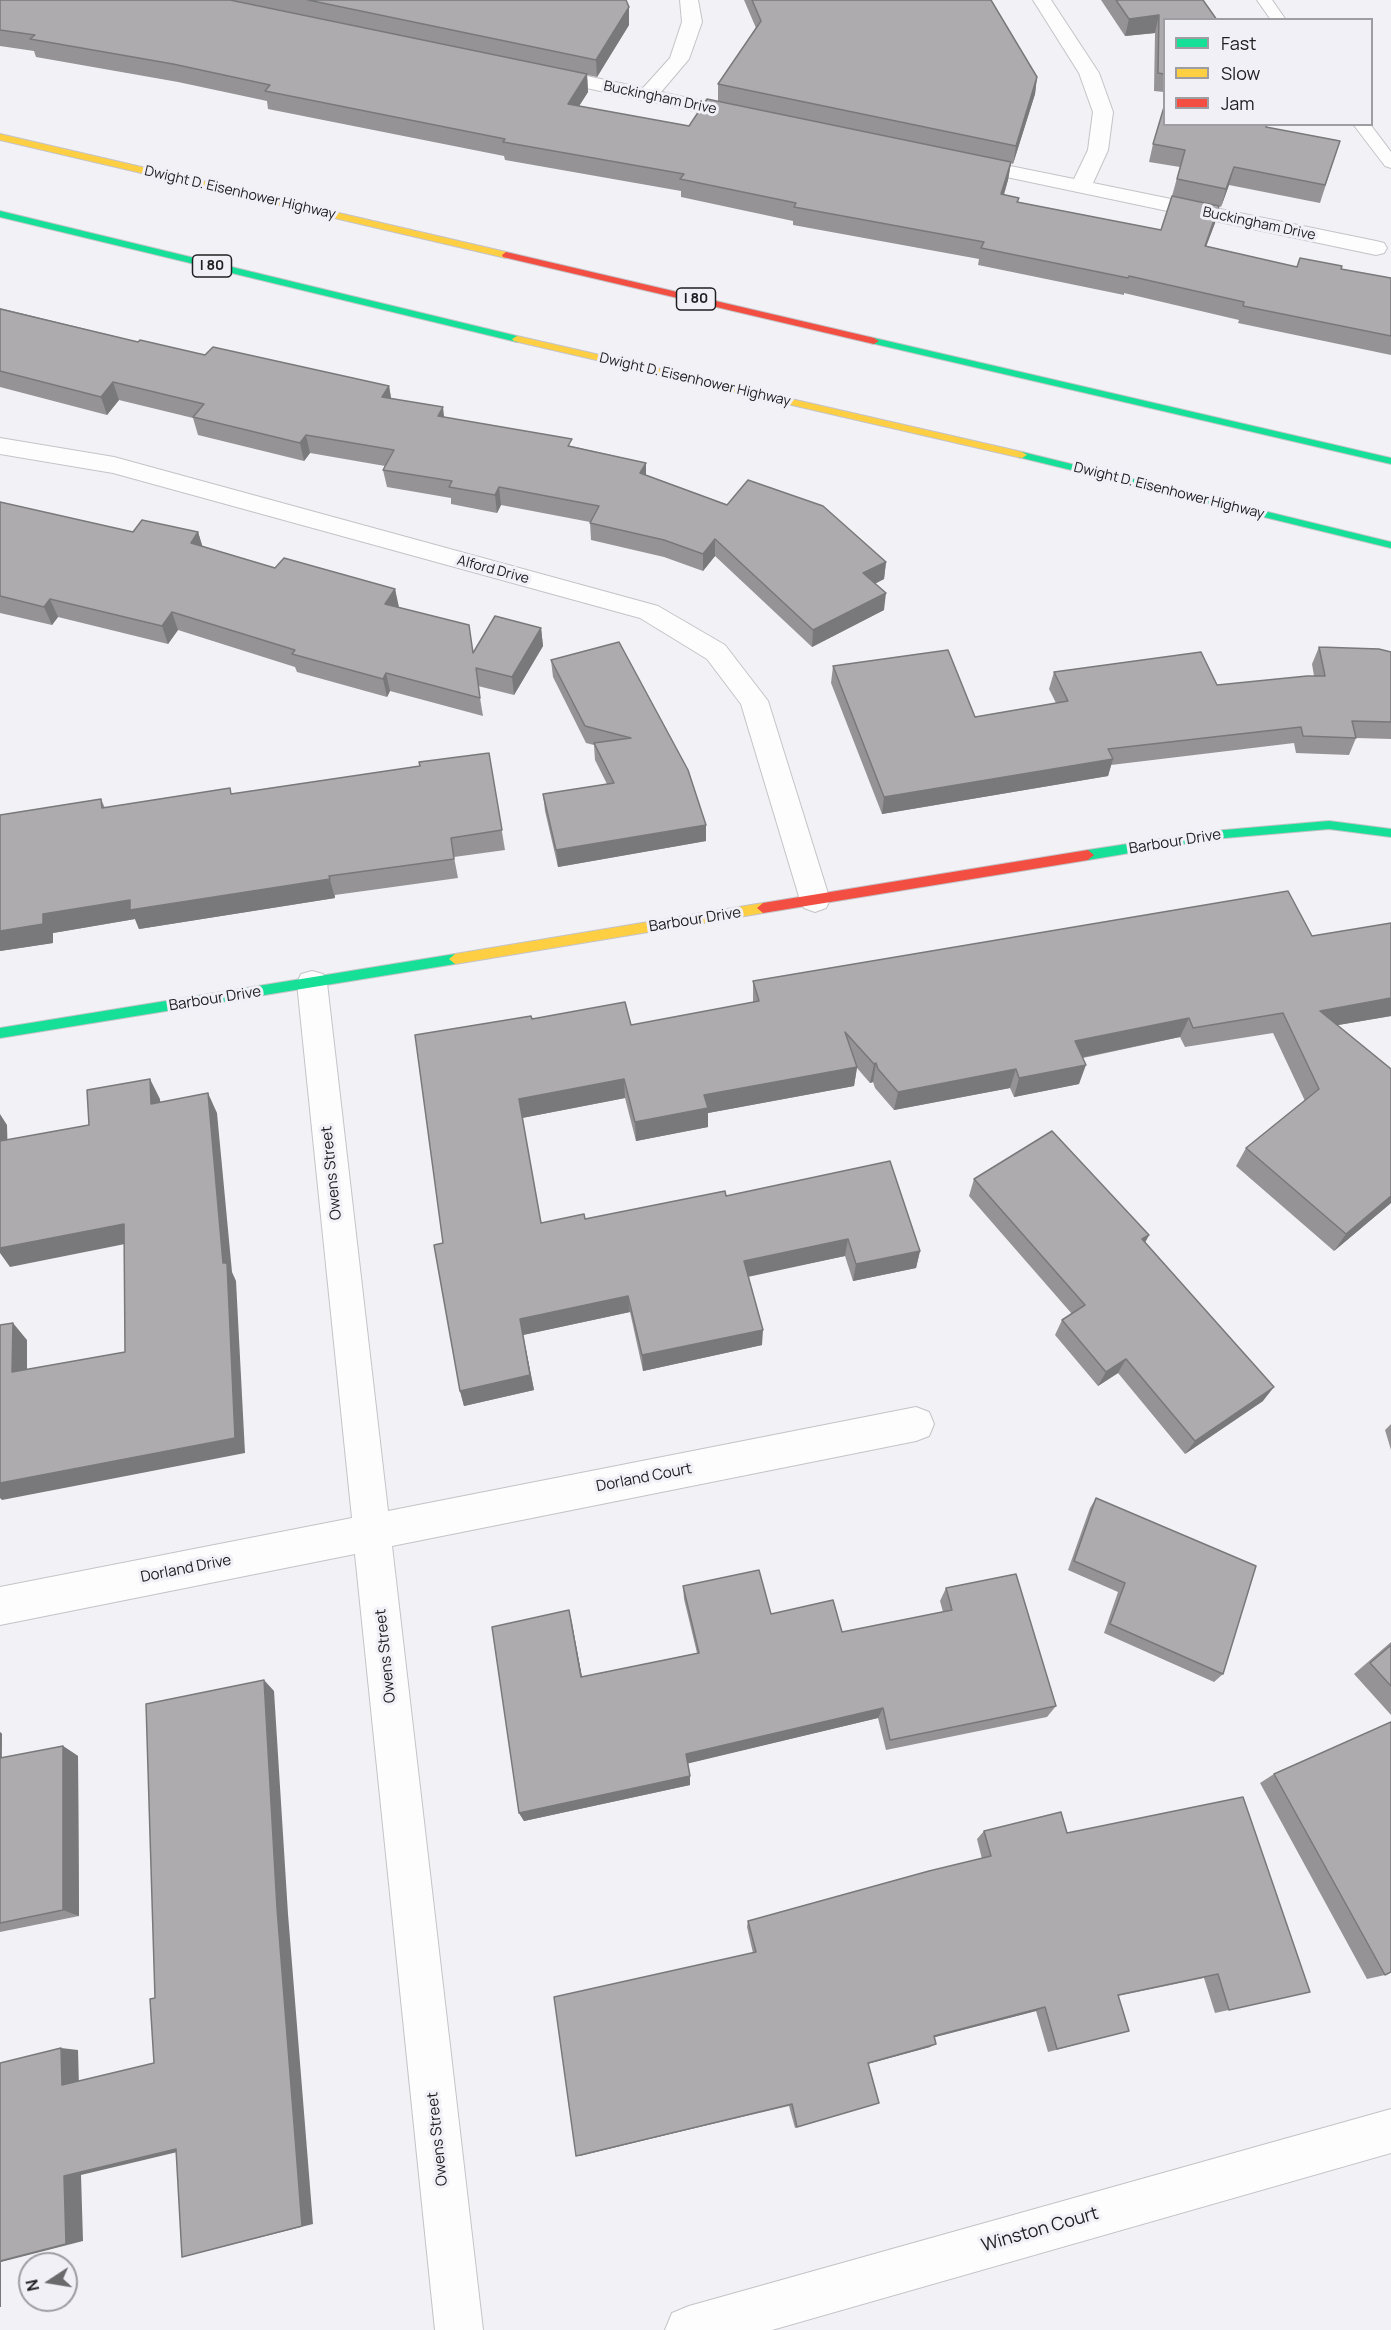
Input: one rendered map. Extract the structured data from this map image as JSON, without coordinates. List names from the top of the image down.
{
  "streets": {
    "main road": ["Dwight D. Eisenhower Highway", "I 80", "Barbour Drive"],
    "street": [
      "Buckingham Drive",
      "Alford Drive",
      "Owens Street",
      "Dorland Court",
      "Dorland Drive",
      "Winston Court"
    ]
  },
  "crossings": [
    ["Alford Drive", "Barbour Drive"],
    ["Barbour Drive", "Owens Street"],
    ["Owens Street", "Dorland Court"],
    ["Owens Street", "Dorland Drive"],
    ["Dorland Court", "Dorland Drive"]
  ],
  "legend": ["Fast", "Slow", "Jam"],
  "north": "left"
}
